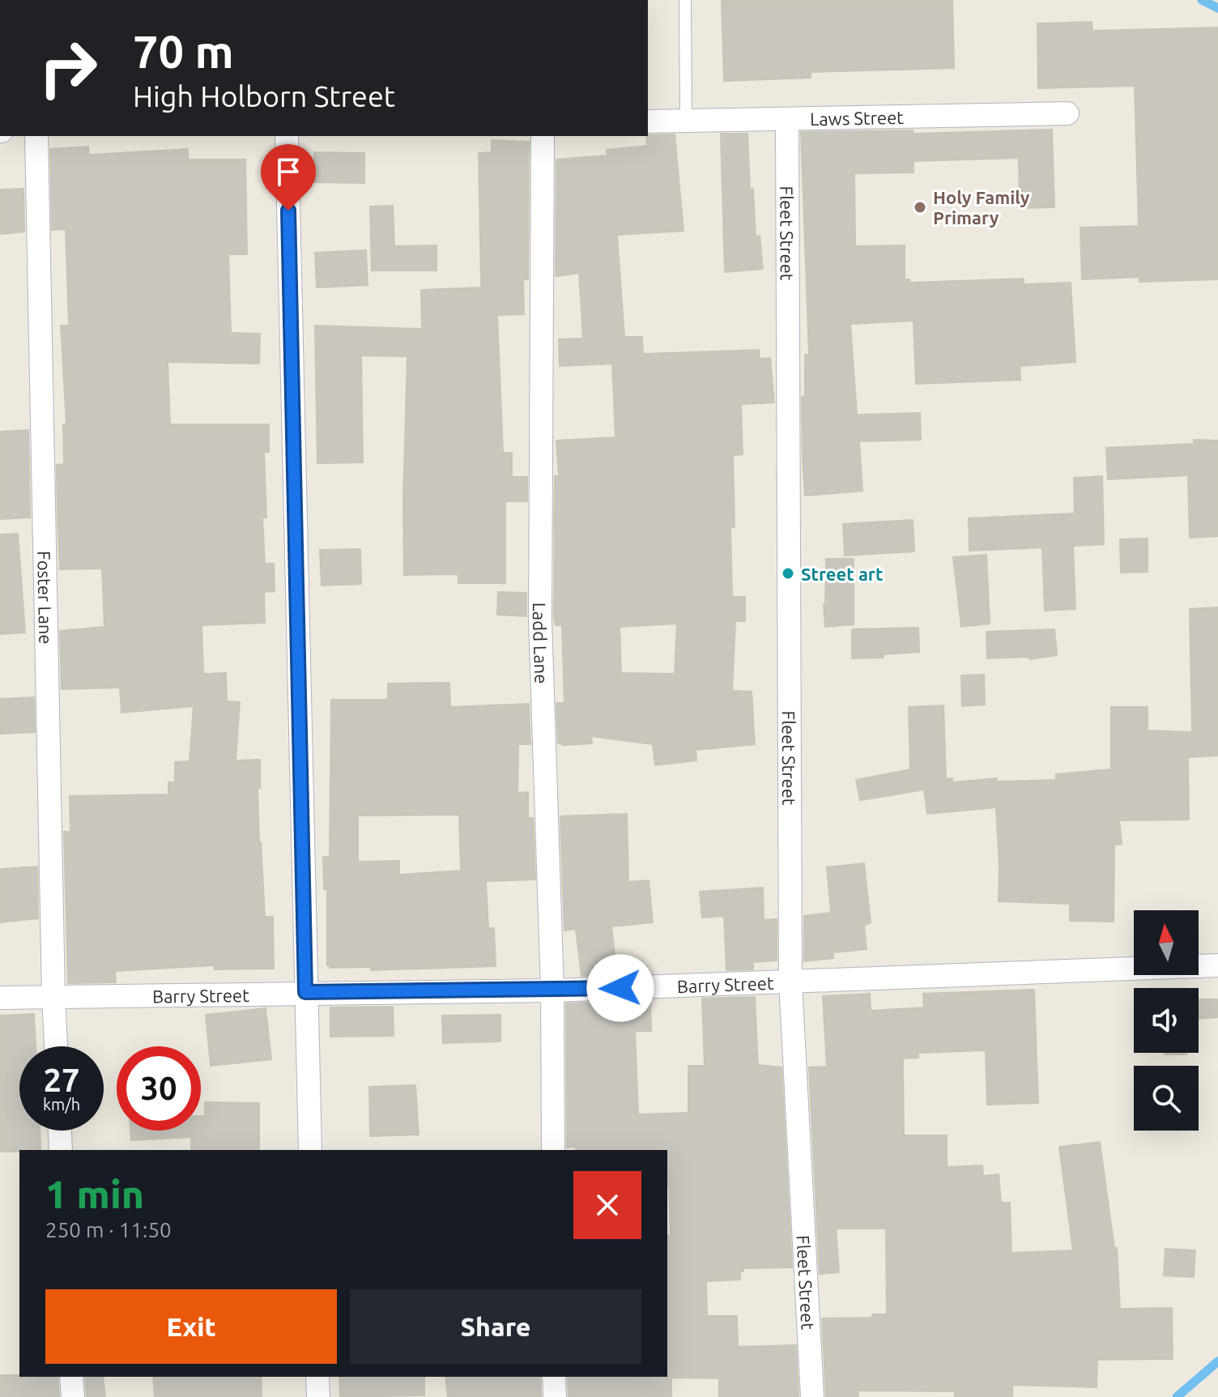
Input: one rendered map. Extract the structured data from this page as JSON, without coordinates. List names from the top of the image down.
{
  "streets": {
    "street": [
      "Laws Street",
      "Fleet Street",
      "Foster Lane",
      "Ladd Lane",
      "Barry Street"
    ]
  },
  "crossings": [
    ["Laws Street", "Fleet Street"],
    ["Fleet Street", "Barry Street"],
    ["Foster Lane", "Barry Street"],
    ["Ladd Lane", "Barry Street"]
  ],
  "places": ["Holy Family Primary", "Street art"],
  "north": "top",
  "page": {
    "turn": ["70 m", "High Holborn Street"],
    "speed": "27 km/h",
    "limit": "30",
    "heading": ["1 min", "250 m · 11:50"],
    "buttons": ["Exit", "Share"]
  }
}
